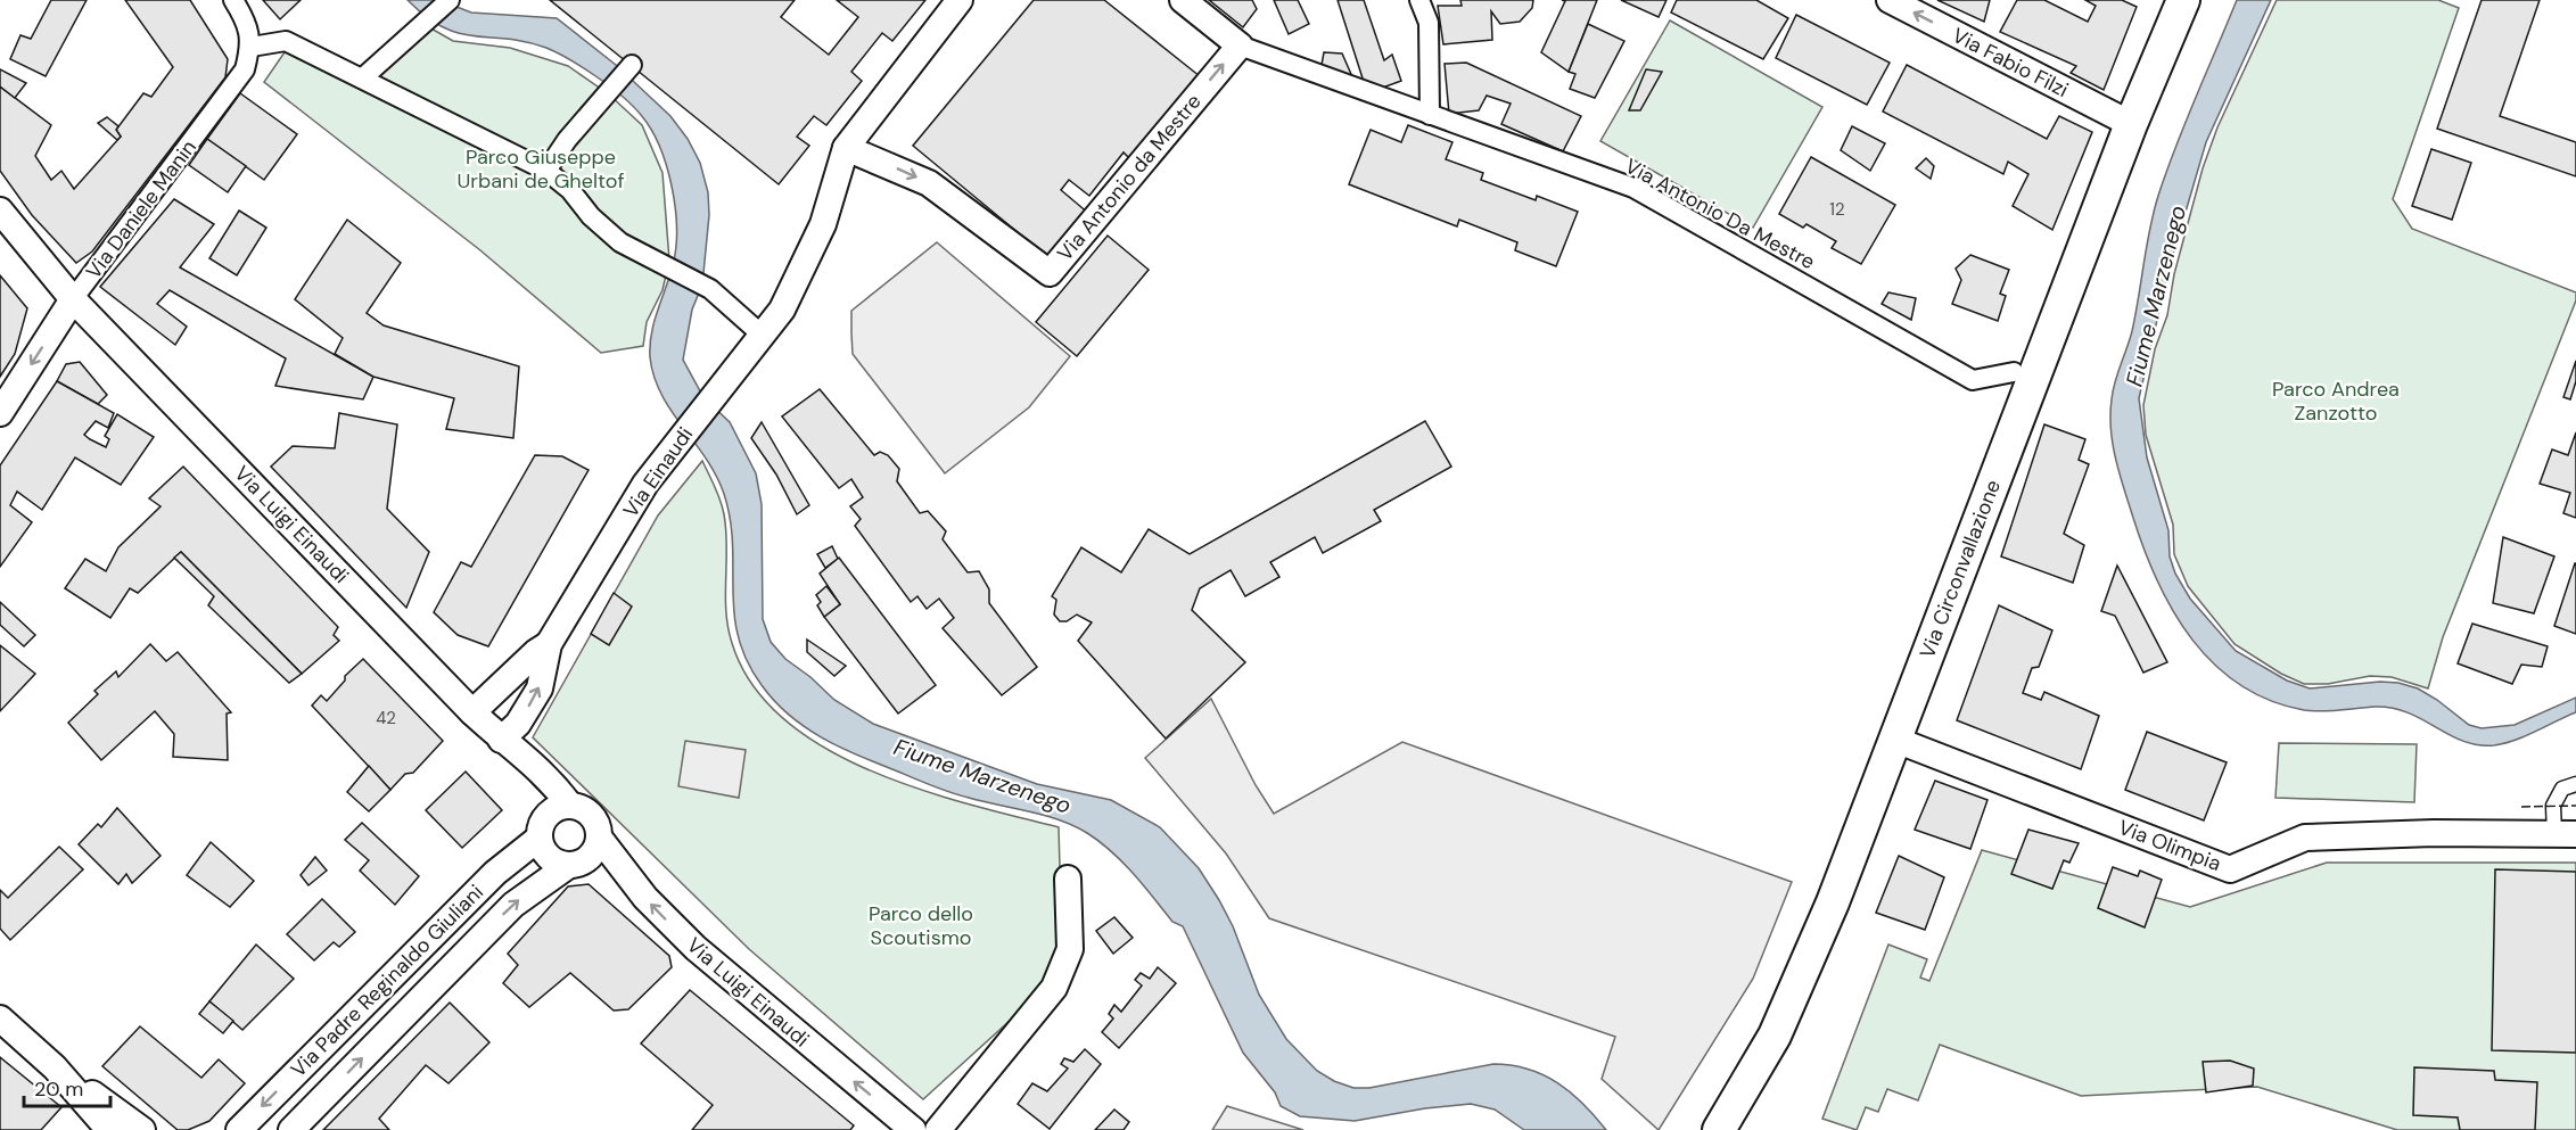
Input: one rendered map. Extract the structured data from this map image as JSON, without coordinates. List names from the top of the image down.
{
  "streets": {
    "street": [
      "Via Fabio Filzi",
      "Via Antonio da Mestre",
      "Via Daniele Manin",
      "Via Antonio Da Mestre",
      "Via Einaudi",
      "Via Luigi Einaudi",
      "Via Circonvallazione",
      "Via Olimpia",
      "Via Padre Reginaldo Giuliani"
    ]
  },
  "crossings": [
    ["Via Fabio Filzi", "Via Circonvallazione"],
    ["Via Antonio da Mestre", "Via Antonio Da Mestre"],
    ["Via Antonio da Mestre", "Via Einaudi"],
    ["Via Daniele Manin", "Via Luigi Einaudi"],
    ["Via Luigi Einaudi", "Via Padre Reginaldo Giuliani"],
    ["Via Circonvallazione", "Via Olimpia"]
  ],
  "one_way": ["Via Fabio Filzi"],
  "water": ["Fiume Marzenego"],
  "parks": ["Parco Giuseppe Urbani de Gheltof", "Parco Andrea Zanzotto", "Parco dello Scoutismo"],
  "house_numbers": ["12", "42"],
  "scale_bar": "20 m"
}
